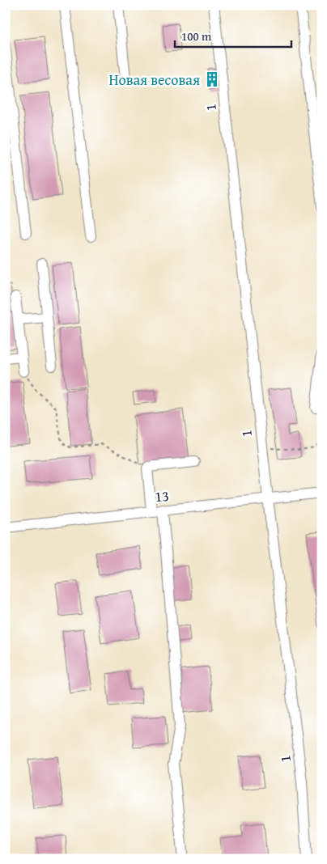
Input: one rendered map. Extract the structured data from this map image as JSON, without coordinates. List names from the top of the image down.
{
  "streets": {
    "street": ["1", "13"]
  },
  "crossings": [
    ["1", "13"]
  ],
  "places": {
    "building": ["Новая весовая"]
  },
  "scale_bar": "100 m"
}
